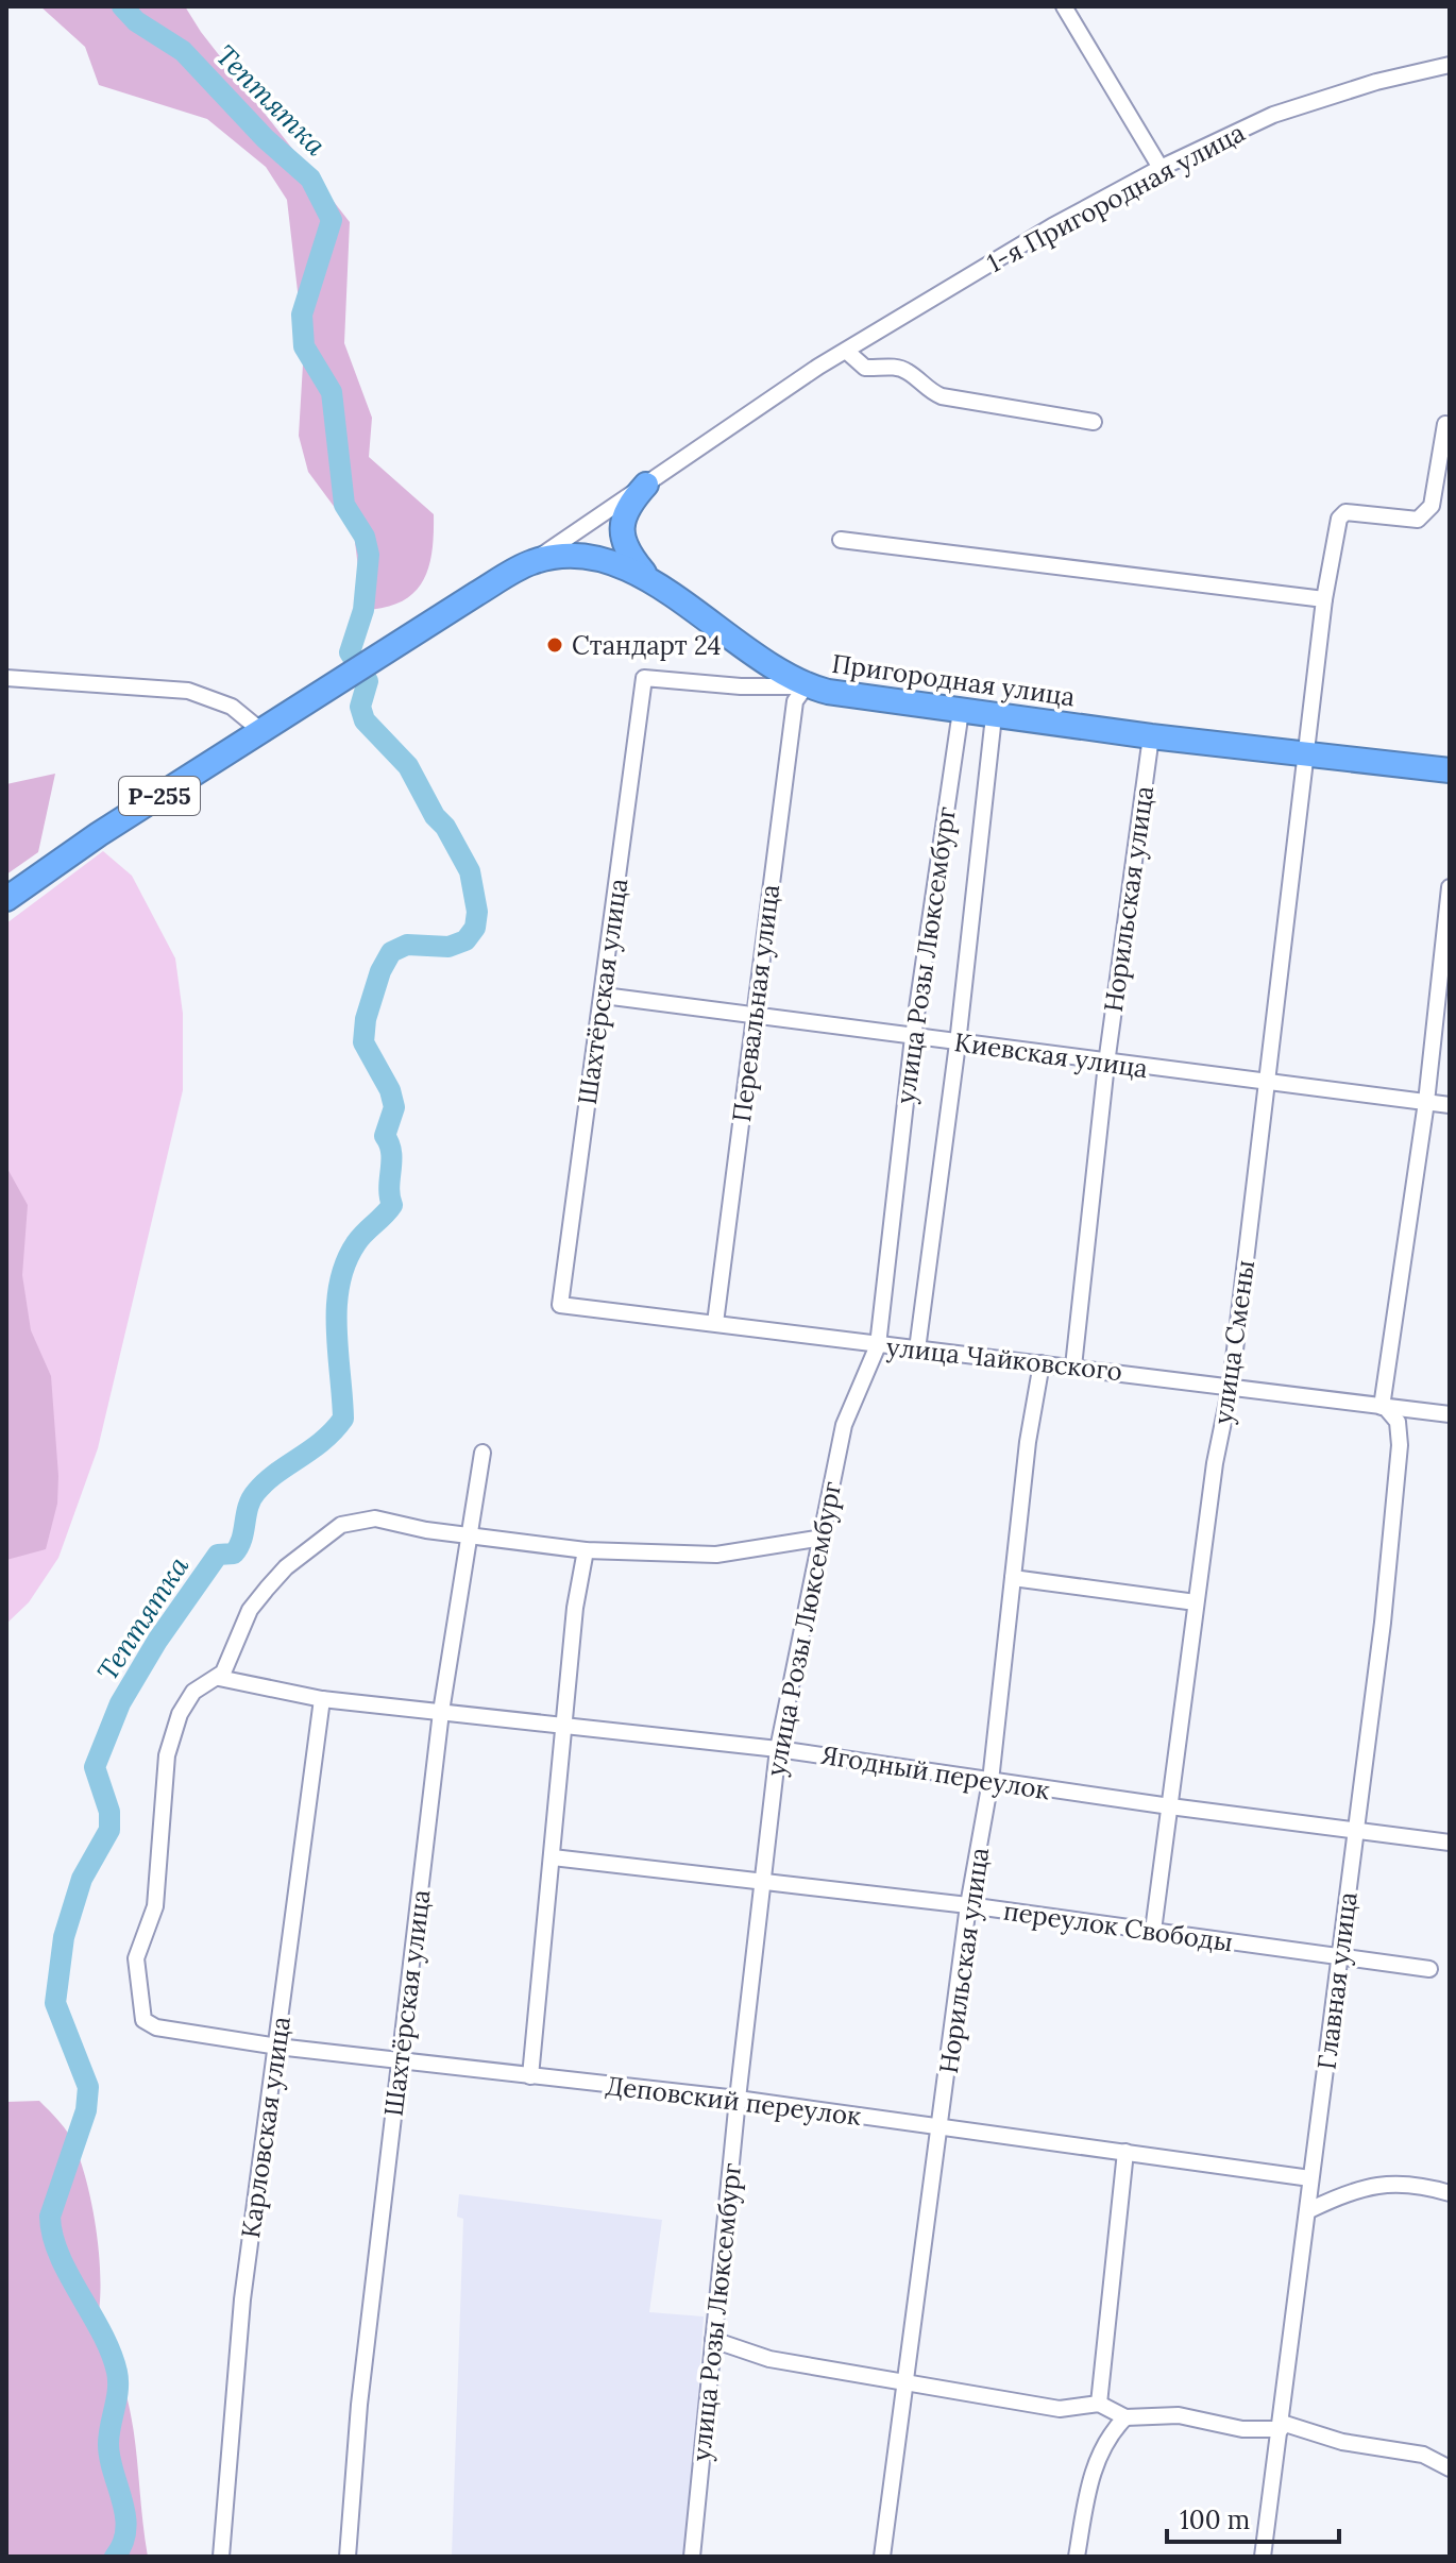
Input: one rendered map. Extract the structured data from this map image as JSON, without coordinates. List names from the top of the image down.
{
  "streets": {
    "highway": ["Пригородная улица", "Р-255"],
    "street": [
      "1-я Пригородная улица",
      "Норильская улица",
      "улица Розы Люксембург",
      "Шахтёрская улица",
      "Перевальная улица",
      "Киевская улица",
      "улица Смены",
      "улица Чайковского",
      "Ягодный переулок",
      "переулок Свободы",
      "Главная улица",
      "Деповский переулок",
      "Карловская улица"
    ]
  },
  "crossings": [
    ["1-я Пригородная улица", "Пригородная улица"],
    ["Пригородная улица", "Р-255"],
    ["Пригородная улица", "Норильская улица"],
    ["Пригородная улица", "улица Розы Люксембург"],
    ["Пригородная улица", "Шахтёрская улица"],
    ["Пригородная улица", "Перевальная улица"],
    ["Пригородная улица", "улица Смены"],
    ["Норильская улица", "Киевская улица"],
    ["Норильская улица", "улица Чайковского"],
    ["Норильская улица", "Ягодный переулок"],
    ["Норильская улица", "переулок Свободы"],
    ["Норильская улица", "Деповский переулок"],
    ["улица Розы Люксембург", "Киевская улица"],
    ["улица Розы Люксембург", "улица Чайковского"],
    ["улица Розы Люксембург", "Ягодный переулок"],
    ["улица Розы Люксембург", "переулок Свободы"],
    ["улица Розы Люксембург", "Деповский переулок"],
    ["Шахтёрская улица", "Перевальная улица"],
    ["Шахтёрская улица", "Киевская улица"],
    ["Шахтёрская улица", "улица Чайковского"],
    ["Шахтёрская улица", "Ягодный переулок"],
    ["Шахтёрская улица", "Деповский переулок"],
    ["Перевальная улица", "Киевская улица"],
    ["Перевальная улица", "улица Чайковского"],
    ["Киевская улица", "улица Смены"],
    ["Киевская улица", "Главная улица"],
    ["улица Смены", "улица Чайковского"],
    ["улица Смены", "Ягодный переулок"],
    ["улица Смены", "переулок Свободы"],
    ["улица Чайковского", "Главная улица"],
    ["Ягодный переулок", "Главная улица"],
    ["Ягодный переулок", "Деповский переулок"],
    ["Ягодный переулок", "Карловская улица"],
    ["переулок Свободы", "Главная улица"],
    ["Главная улица", "Деповский переулок"],
    ["Деповский переулок", "Карловская улица"]
  ],
  "water": ["Тептятка"],
  "places": ["Стандарт 24"],
  "scale_bar": "100 m"
}
